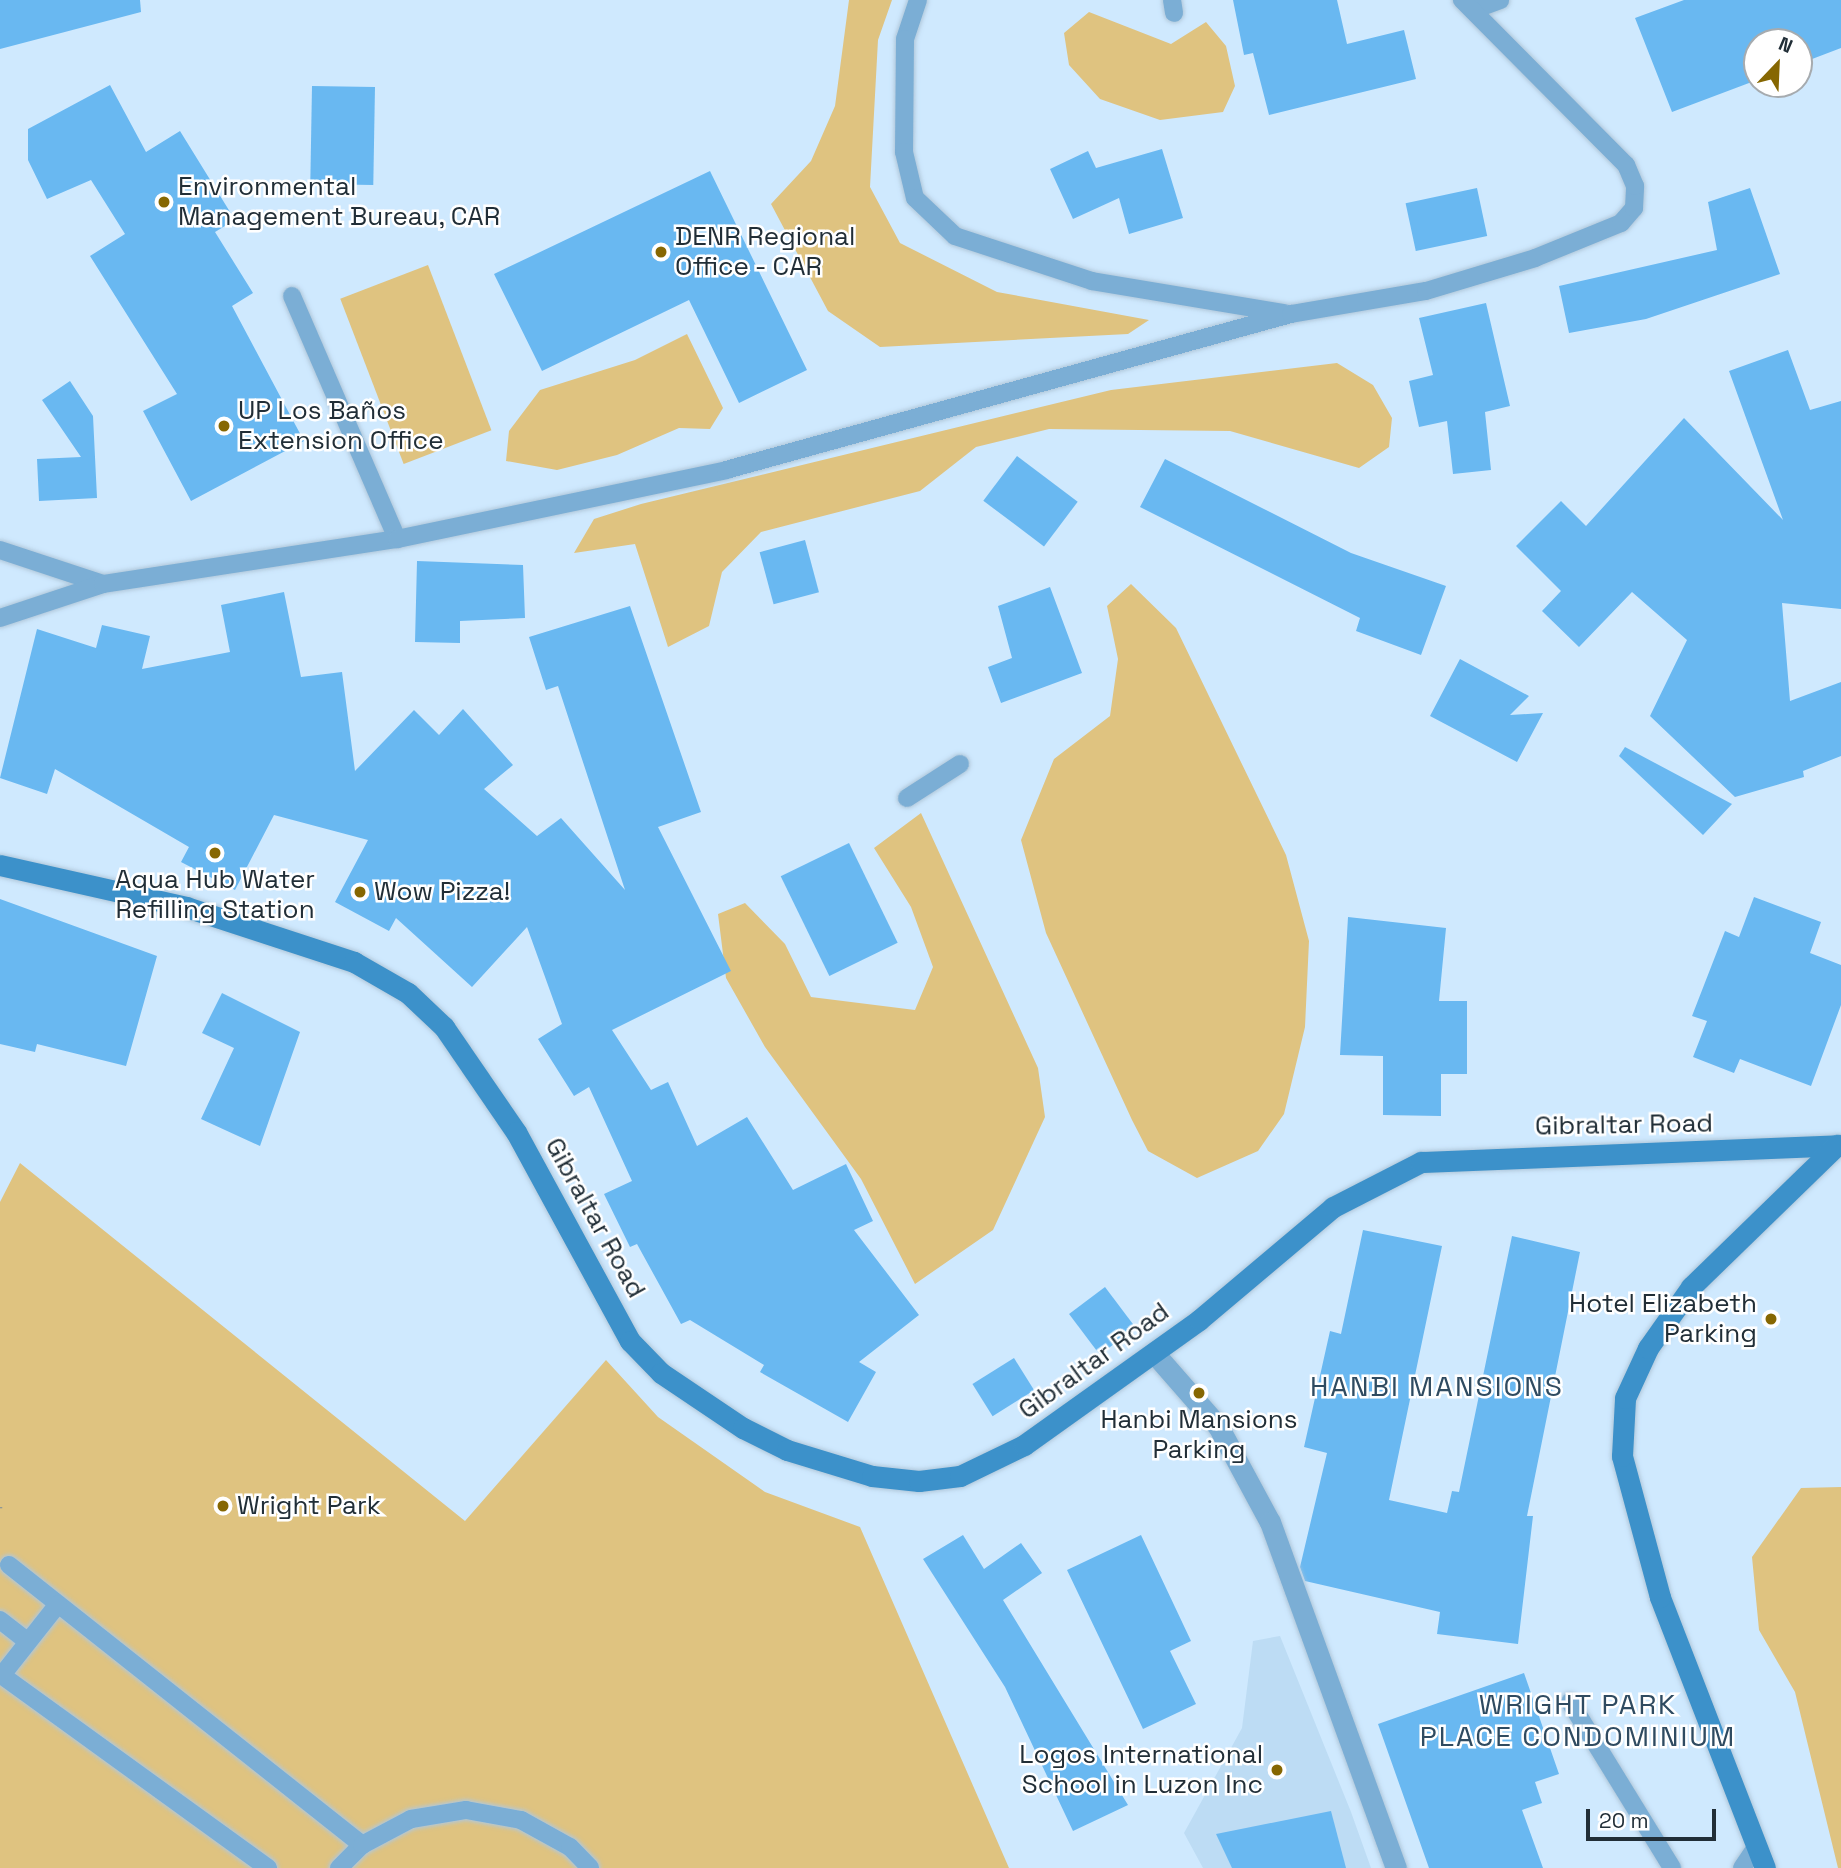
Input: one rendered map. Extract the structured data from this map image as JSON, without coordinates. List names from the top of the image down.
{
  "streets": {
    "street": ["Gibraltar Road"]
  },
  "districts": ["HANBI MANSIONS", "WRIGHT PARK PLACE CONDOMINIUM"],
  "places": [
    "Environmental Management Bureau, CAR",
    "DENR Regional Office - CAR",
    "UP Los Baños Extension Office",
    "Aqua Hub Water Refilling Station",
    "Wow Pizza!",
    "Hotel Elizabeth Parking",
    "Hanbi Mansions Parking",
    "Wright Park",
    "Logos International School in Luzon Inc"
  ],
  "scale_bar": "20 m",
  "north": "top right"
}
